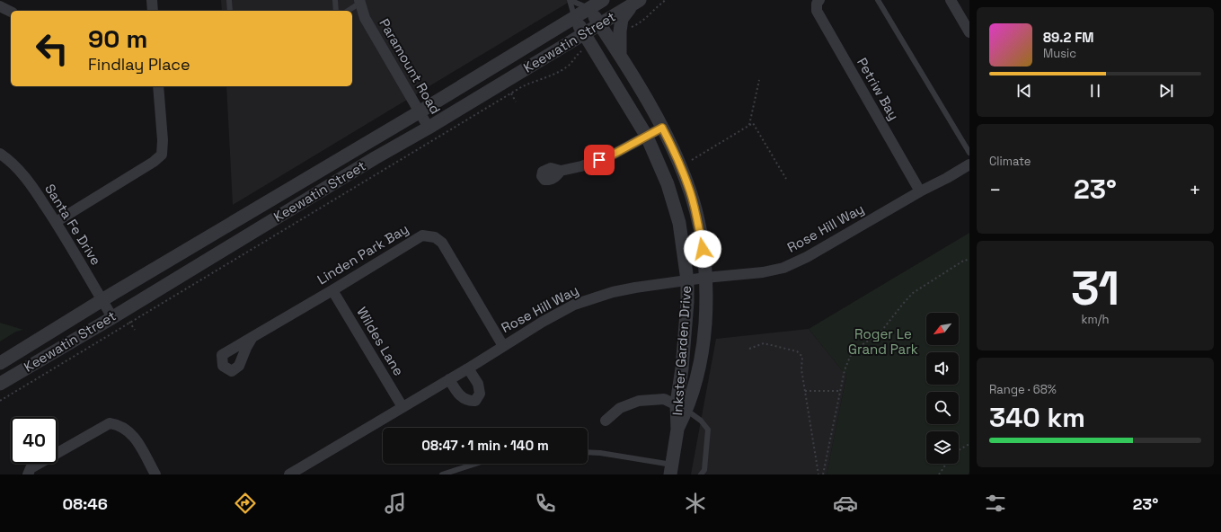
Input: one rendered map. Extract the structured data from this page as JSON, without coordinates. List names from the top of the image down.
{
  "streets": {
    "street": [
      "Keewatin Street",
      "Paramount Road",
      "Petriw Bay",
      "Santa Fe Drive",
      "Rose Hill Way",
      "Linden Park Bay",
      "Wildes Lane",
      "Inkster Garden Drive"
    ]
  },
  "crossings": [
    ["Keewatin Street", "Paramount Road"],
    ["Keewatin Street", "Santa Fe Drive"],
    ["Keewatin Street", "Inkster Garden Drive"],
    ["Petriw Bay", "Rose Hill Way"],
    ["Rose Hill Way", "Linden Park Bay"],
    ["Rose Hill Way", "Wildes Lane"],
    ["Rose Hill Way", "Inkster Garden Drive"],
    ["Linden Park Bay", "Wildes Lane"]
  ],
  "parks": ["Roger Le Grand Park"],
  "north": "bottom left",
  "page": {
    "turn": ["90 m", "Findlay Place"],
    "song": ["89.2 FM", "Music"],
    "tile": [
      "Climate",
      ["31", "km/h"],
      ["Range · 68%", "340 km"]
    ],
    "heat": ["−", "23°", "+"],
    "limit": "40",
    "trip": "08:47 · 1 min · 140 m",
    "tabs": ["08:46", "23°"]
  }
}
